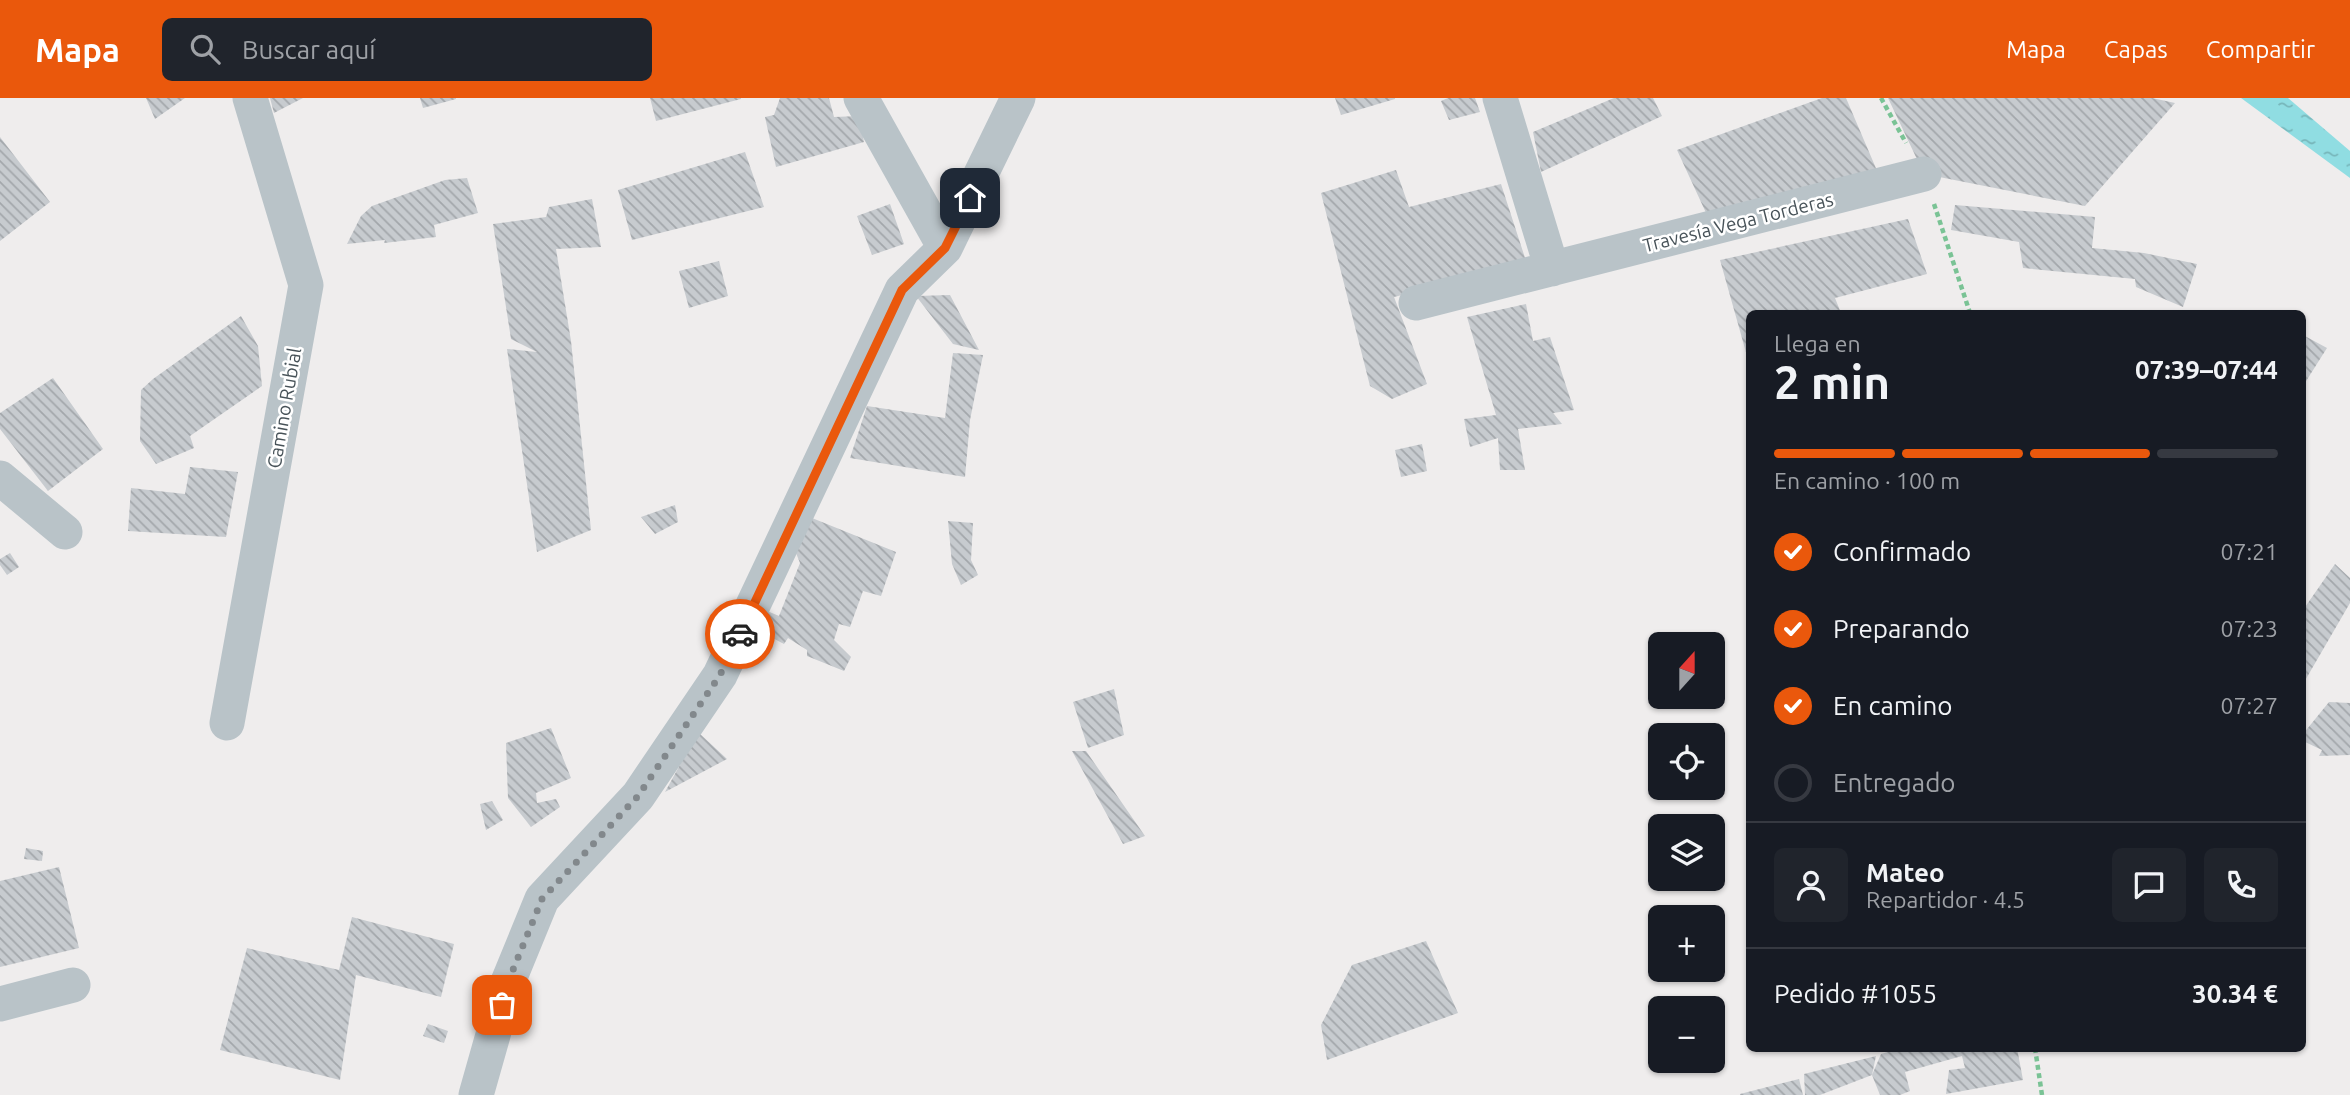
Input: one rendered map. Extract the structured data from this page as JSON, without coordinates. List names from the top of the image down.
{
  "streets": {
    "street": ["Travesía Vega Torderas", "Camino Rubial"]
  },
  "north": "top",
  "page": {
    "header": "Mapa",
    "search": "Buscar aquí",
    "nav": ["Mapa", "Capas", "Compartir"],
    "heading": ["2 min", "Llega en", "07:39–07:44"],
    "panel": [
      "Mateo",
      "Repartidor · 4.5",
      "Pedido #1055",
      "30.34 €"
    ],
    "bar": "En camino · 100 m",
    "list": [
      ["Confirmado", "07:21"],
      ["Preparando", "07:23"],
      ["En camino", "07:27"],
      "Entregado"
    ],
    "map_buttons": ["+", "−"]
  }
}
